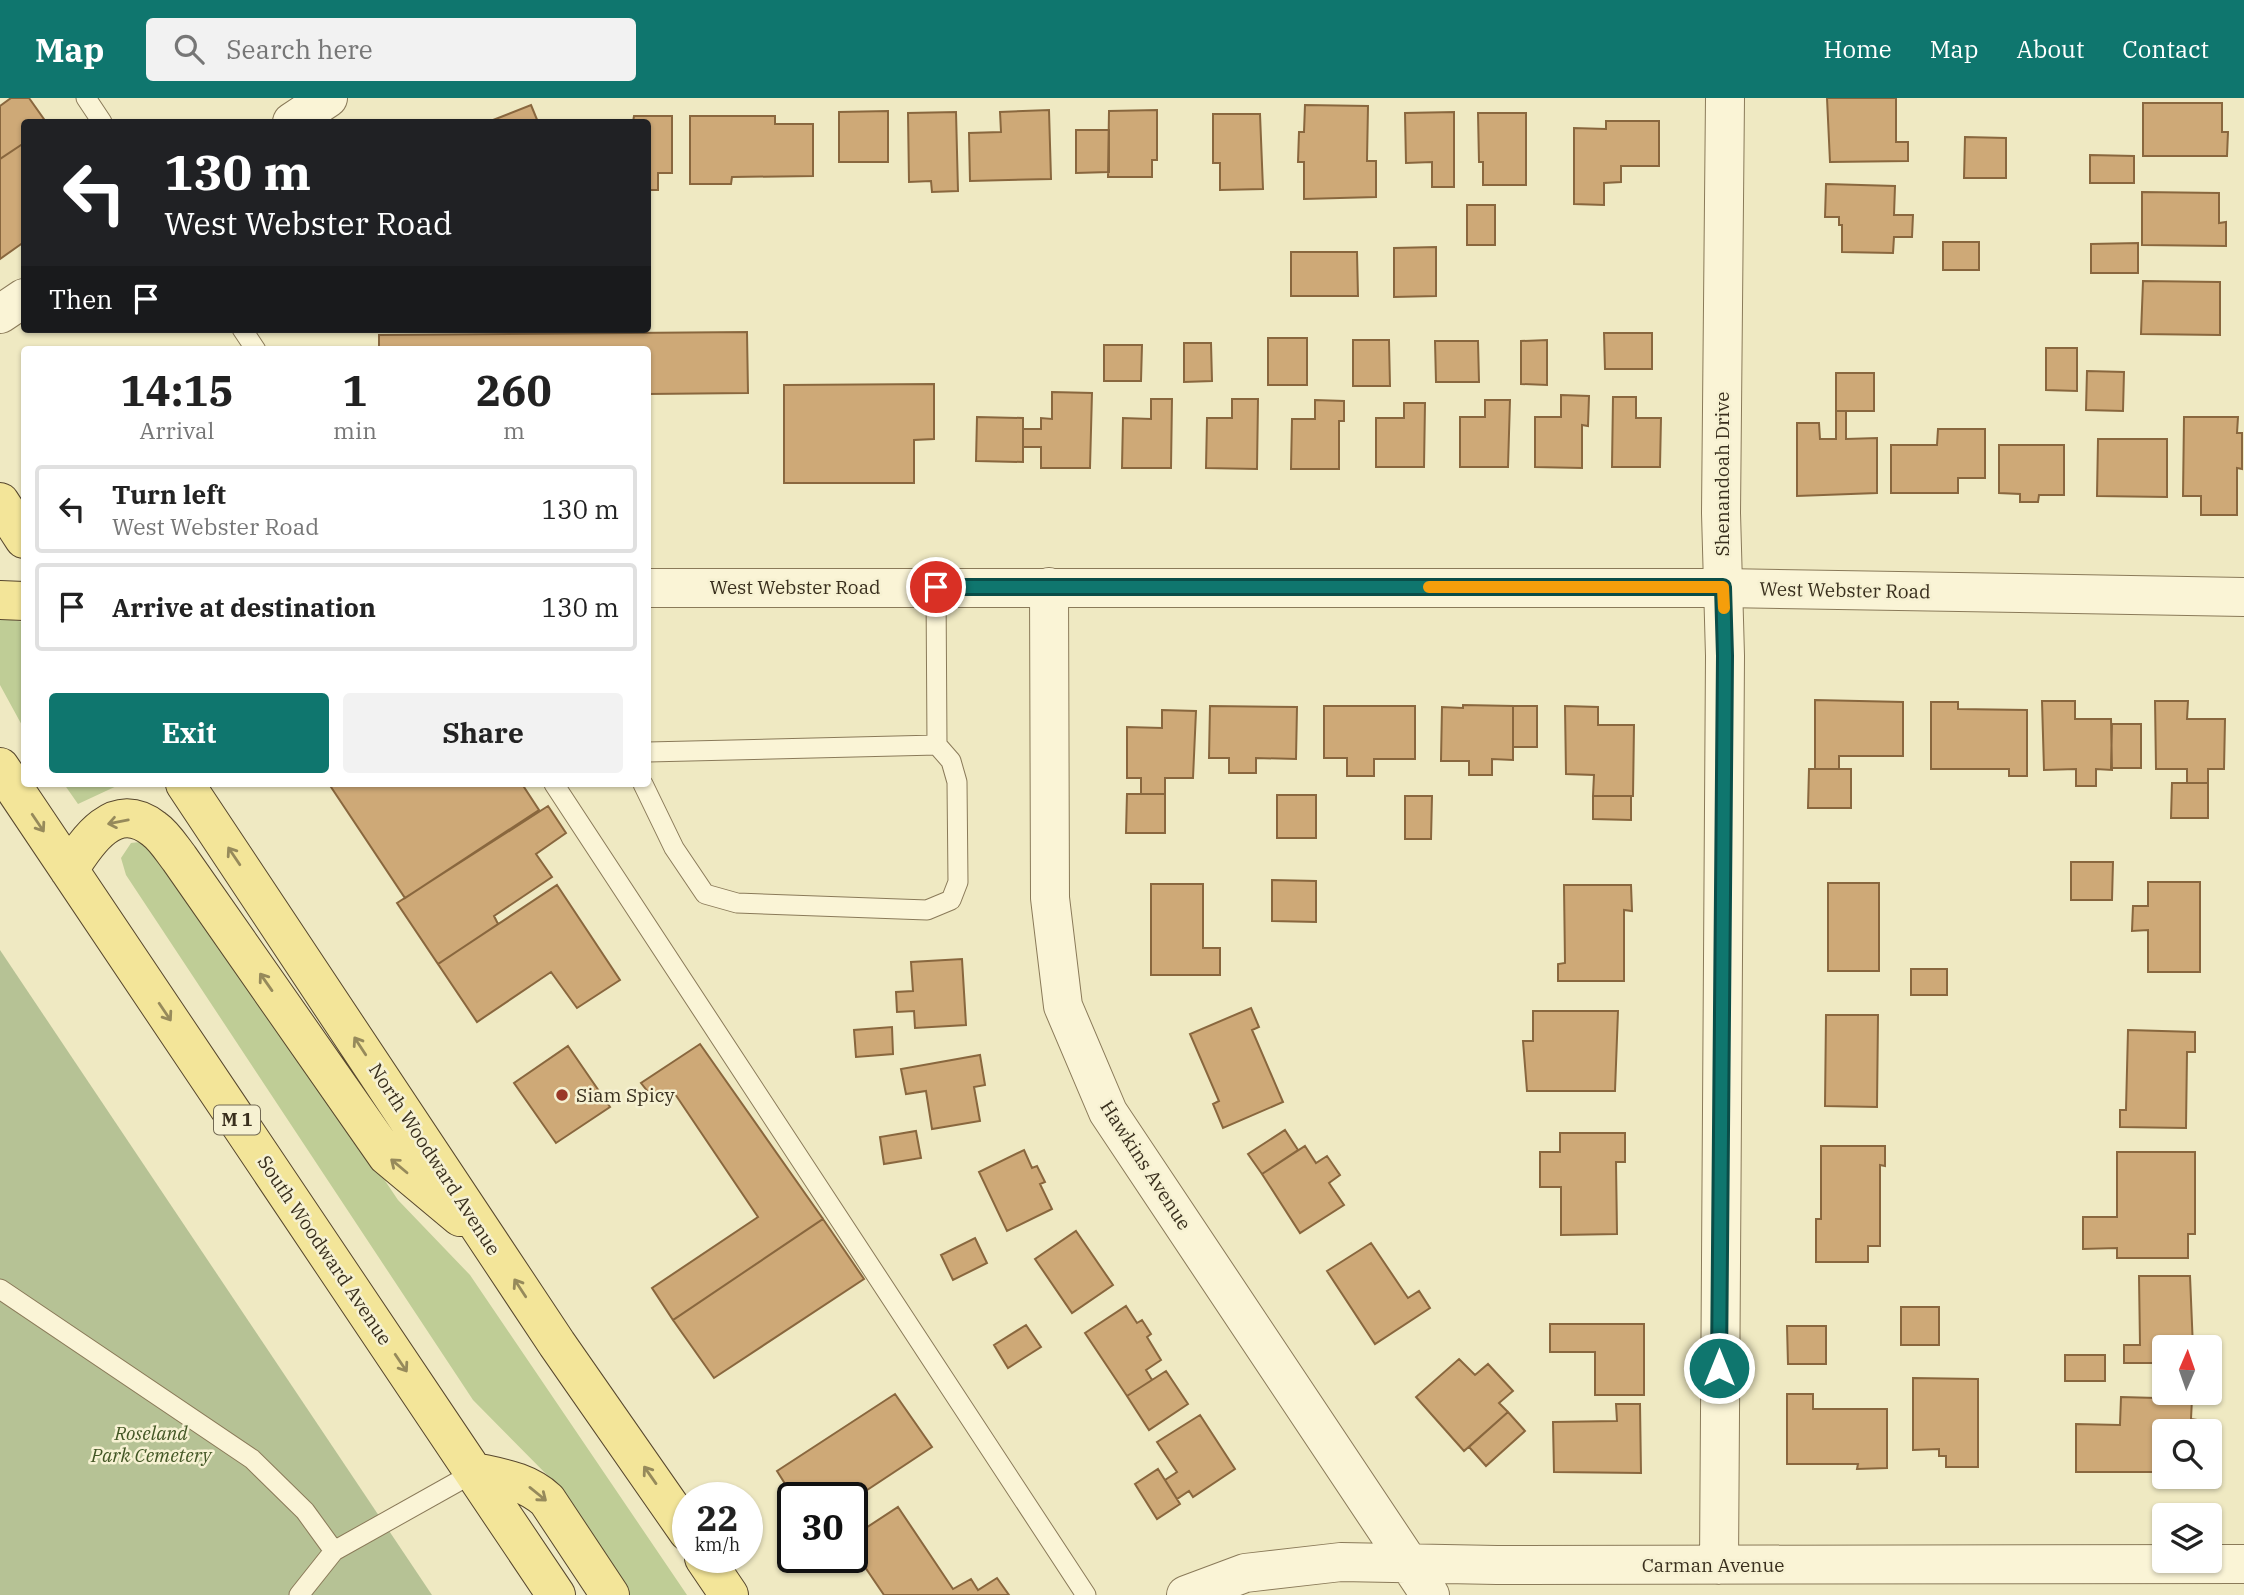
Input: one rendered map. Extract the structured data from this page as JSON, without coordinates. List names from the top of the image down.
{
  "streets": {
    "main road": ["M 1", "North Woodward Avenue", "South Woodward Avenue"],
    "street": [
      "Shenandoah Drive",
      "West Webster Road",
      "Hawkins Avenue",
      "Carman Avenue"
    ]
  },
  "crossings": [
    ["Shenandoah Drive", "West Webster Road"],
    ["Shenandoah Drive", "Carman Avenue"],
    ["West Webster Road", "Hawkins Avenue"],
    ["Hawkins Avenue", "Carman Avenue"]
  ],
  "one_way": ["North Woodward Avenue", "South Woodward Avenue"],
  "parks": ["Roseland Park Cemetery"],
  "places": ["Siam Spicy"],
  "north": "top",
  "page": {
    "header": "Map",
    "search": "Search here",
    "nav": [
      "Home",
      "Map",
      "About",
      "Contact"
    ],
    "turn": ["130 m", "West Webster Road"],
    "then": "Then",
    "eta": [
      "14:15",
      "Arrival",
      "1",
      "min",
      "260",
      "m"
    ],
    "list": [
      {
        "name": "Turn left",
        "note": "West Webster Road",
        "value": "130 m"
      },
      {
        "name": "Arrive at destination",
        "value": "130 m"
      }
    ],
    "buttons": ["Exit", "Share"],
    "speed": "22 km/h",
    "limit": "30"
  }
}
